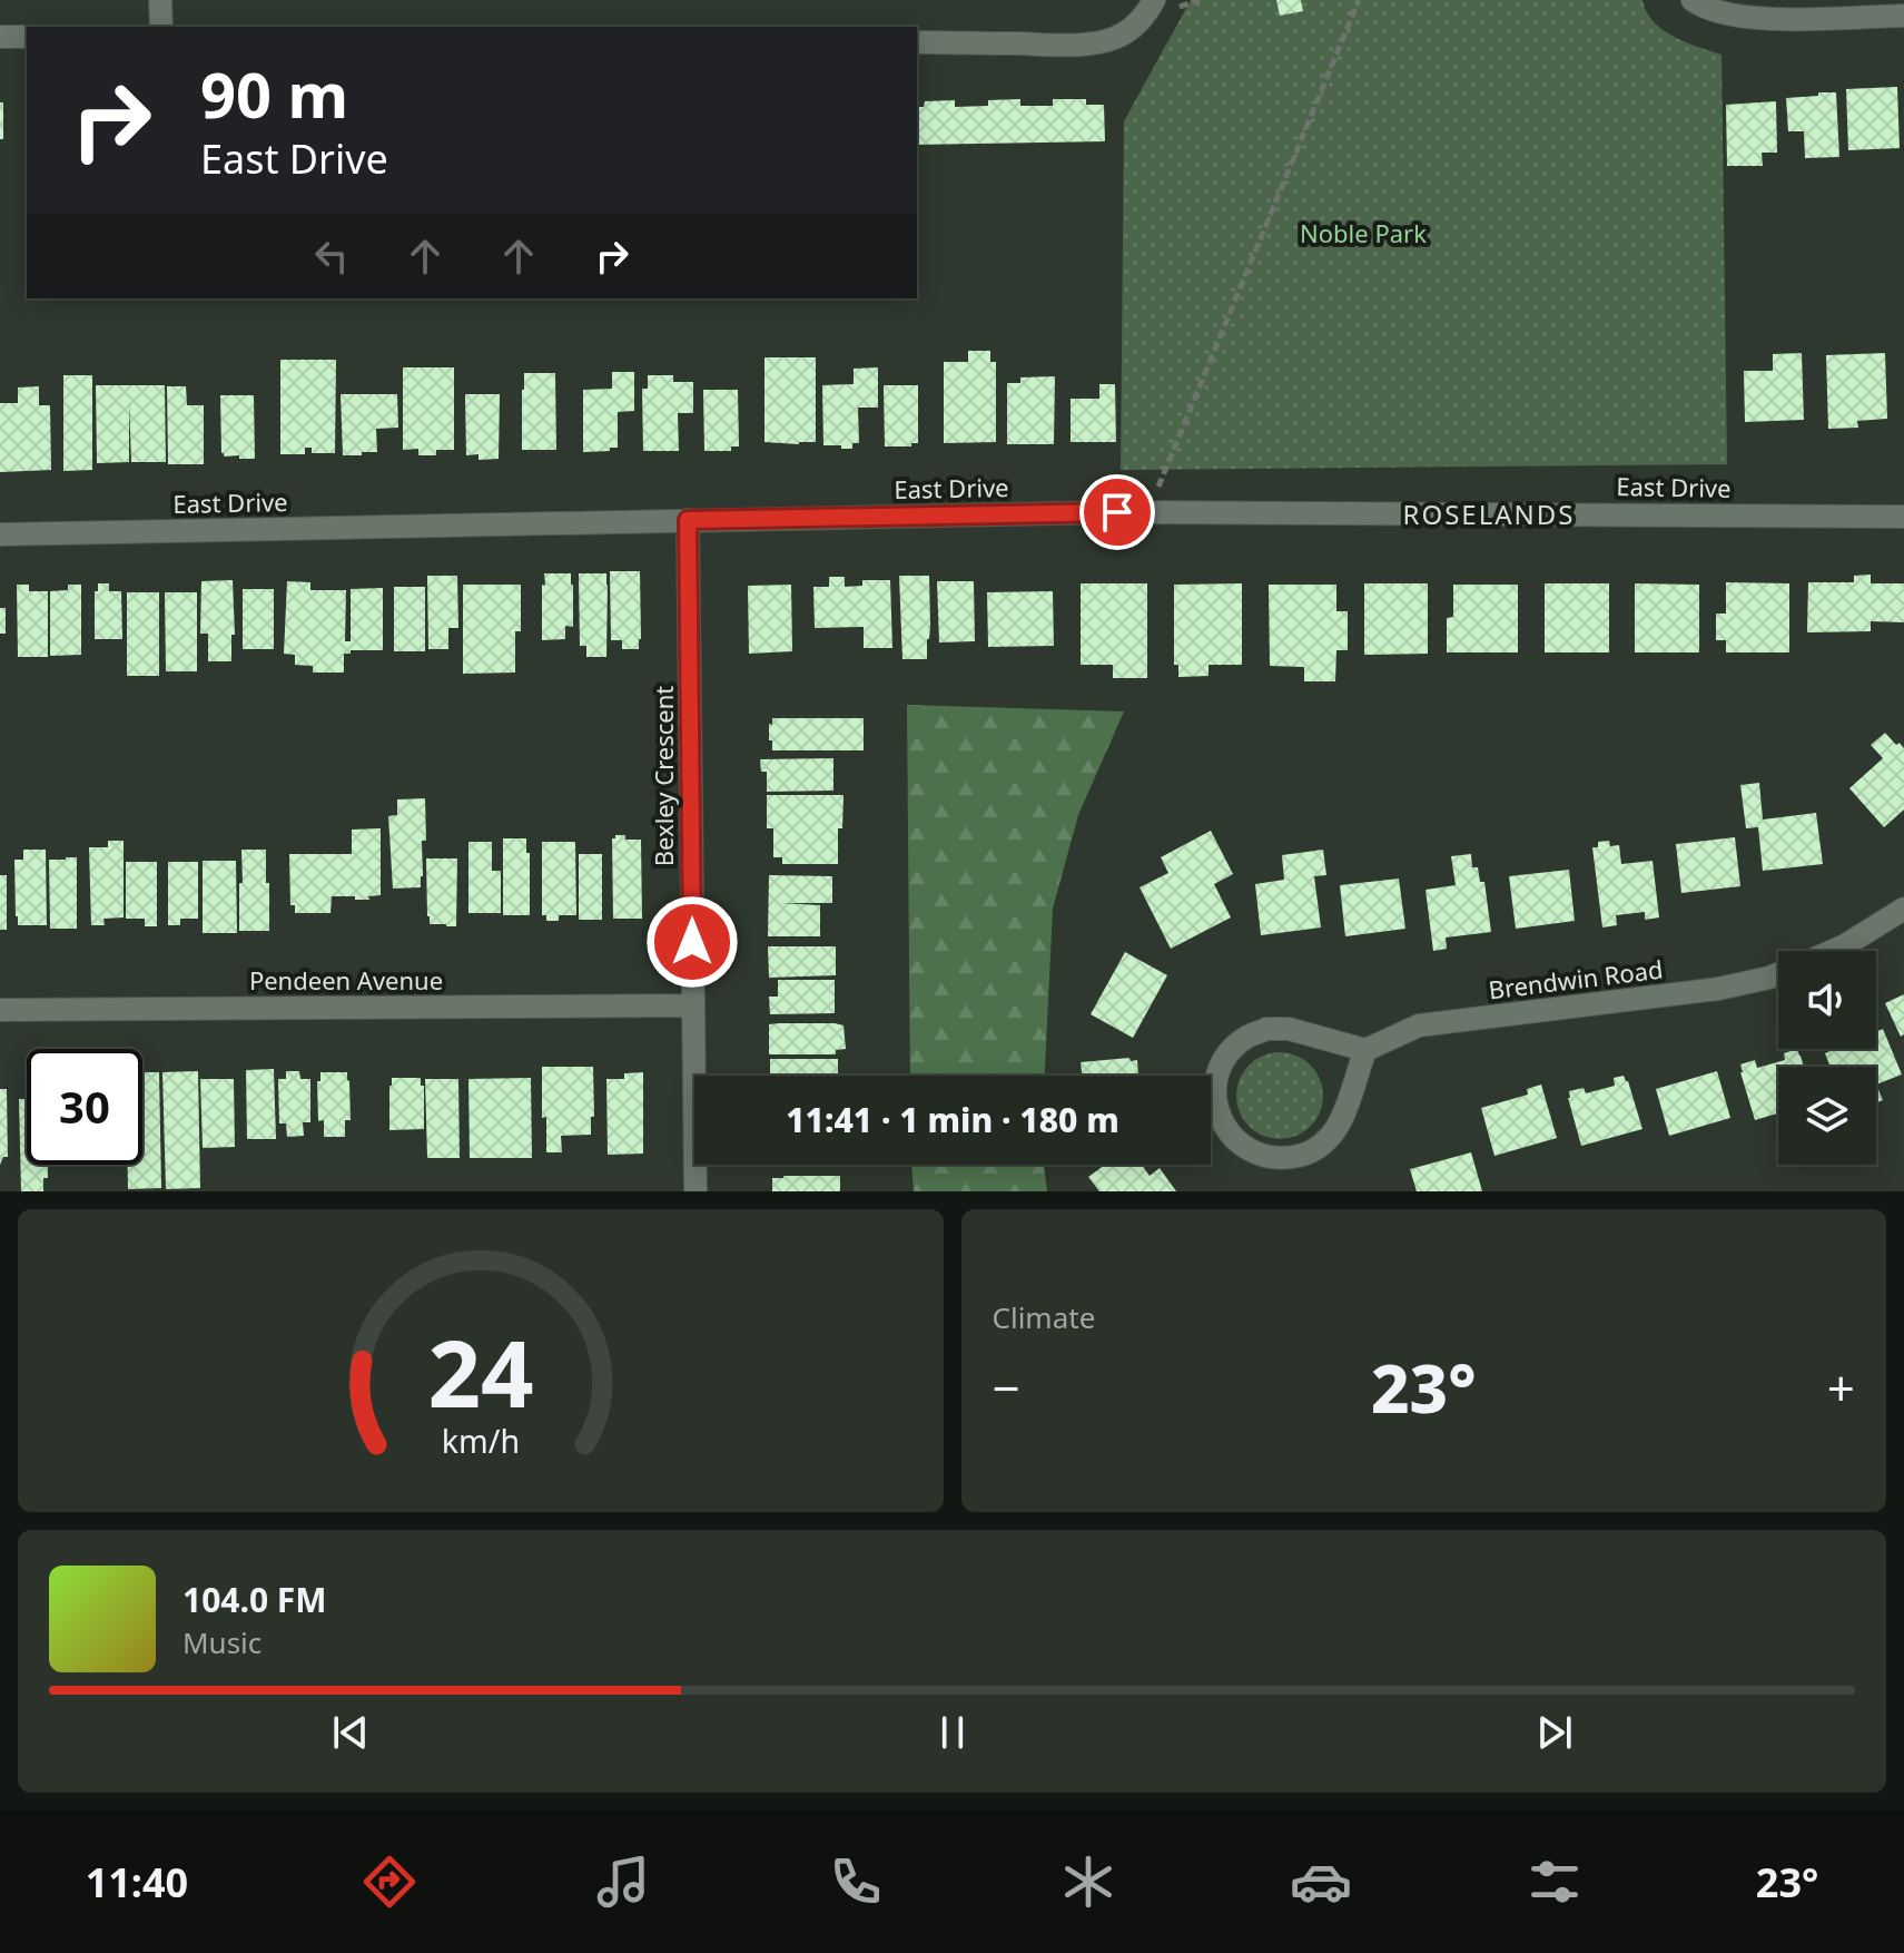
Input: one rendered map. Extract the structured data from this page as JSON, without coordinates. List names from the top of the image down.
{
  "streets": {
    "street": [
      "East Drive",
      "Bexley Crescent",
      "Brendwin Road",
      "Pendeen Avenue"
    ]
  },
  "crossings": [
    ["East Drive", "Bexley Crescent"],
    ["Bexley Crescent", "Pendeen Avenue"]
  ],
  "districts": ["ROSELANDS"],
  "parks": ["Noble Park"],
  "page": {
    "turn": ["90 m", "East Drive"],
    "limit": "30",
    "trip": "11:41 · 1 min · 180 m",
    "tile": "Climate",
    "heat": ["−", "23°", "+"],
    "song": ["104.0 FM", "Music"],
    "tabs": ["11:40", "23°"],
    "gauge": ["24", "km/h"]
  }
}
